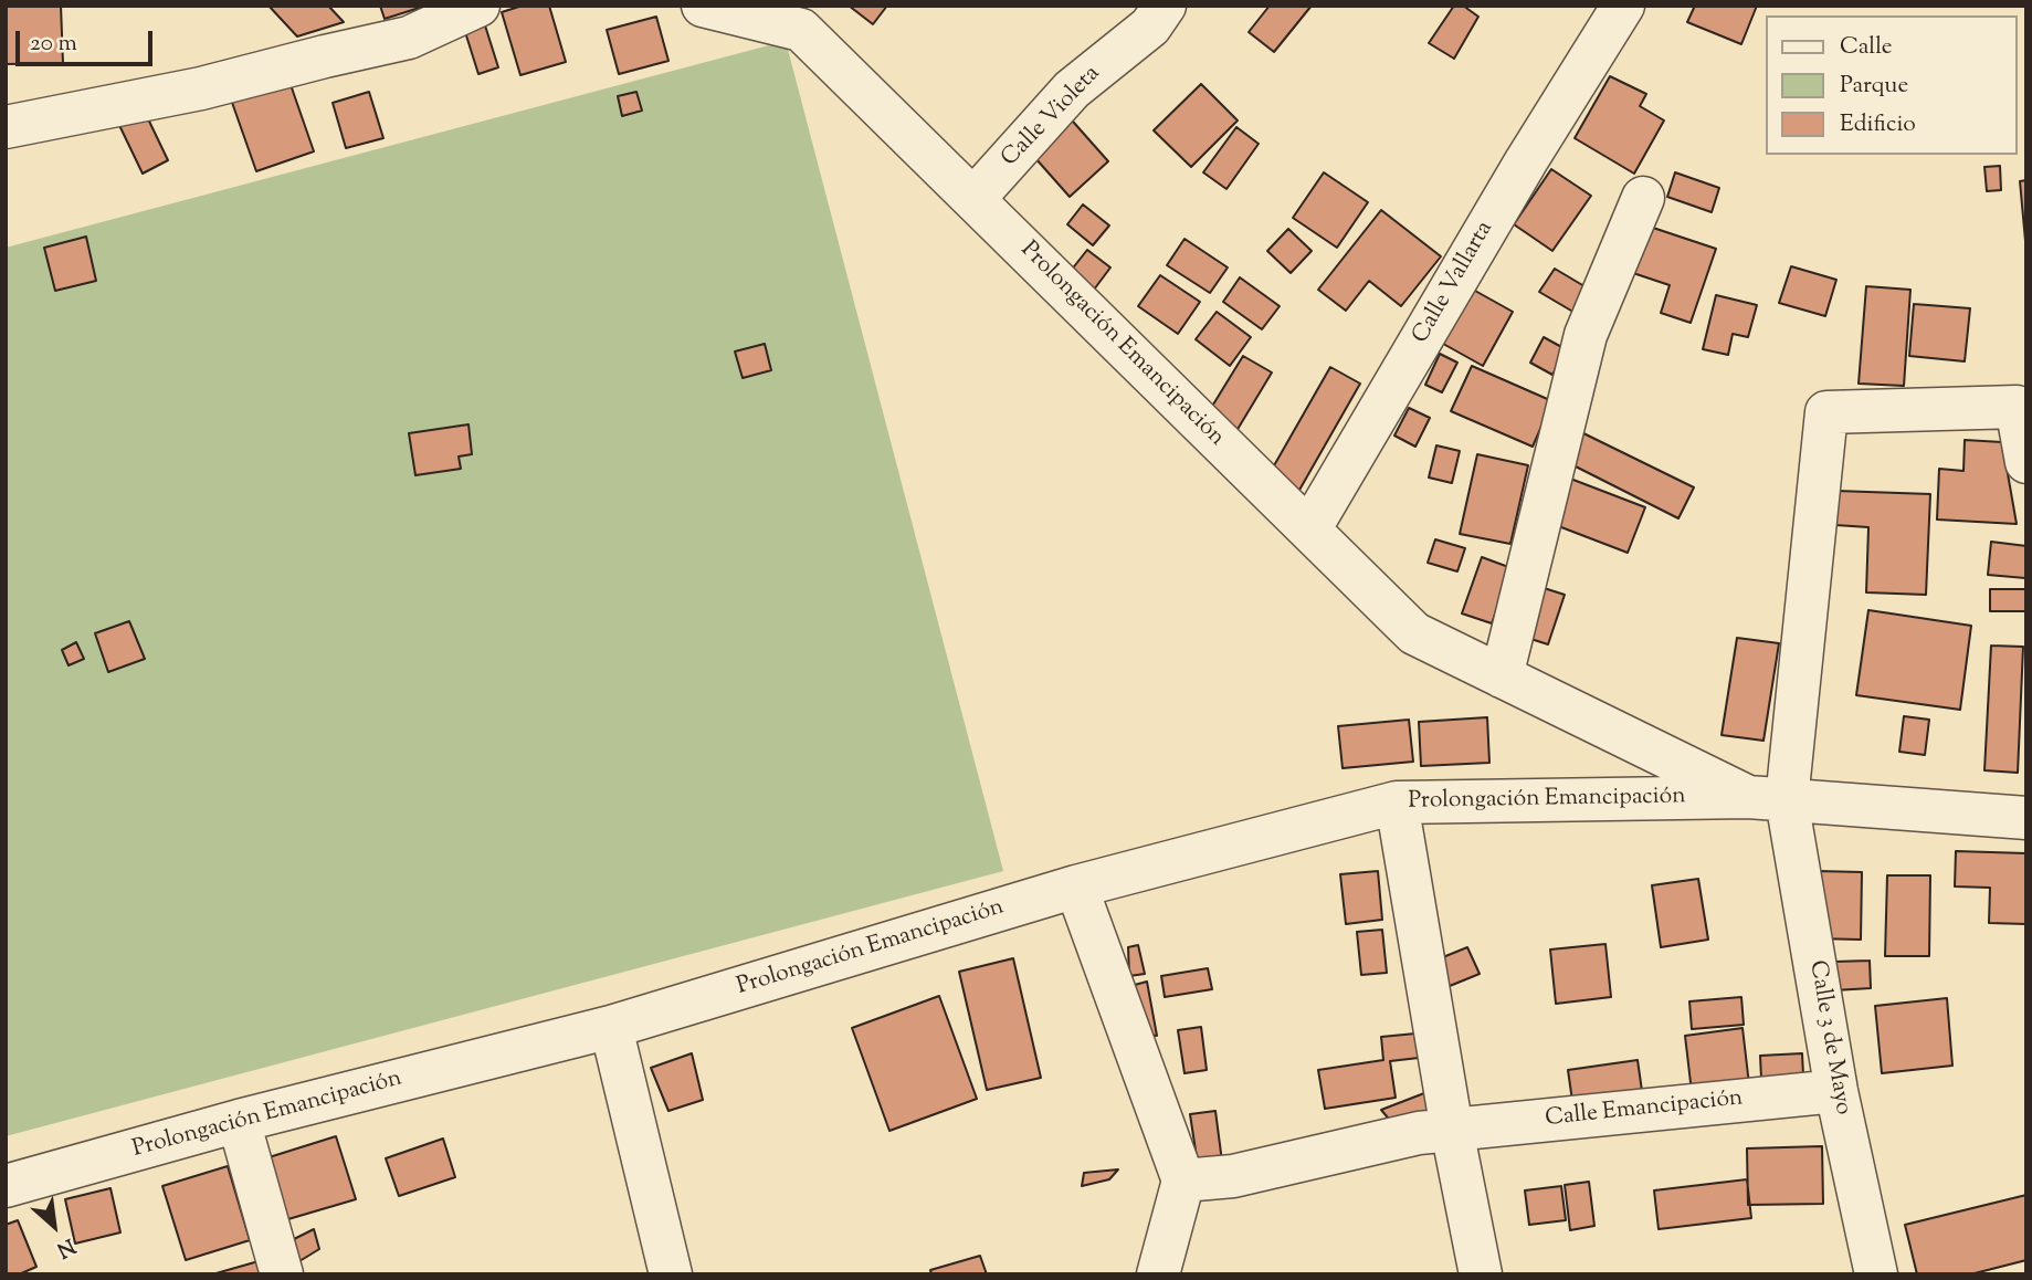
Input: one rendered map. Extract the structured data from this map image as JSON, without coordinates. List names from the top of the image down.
{
  "streets": {
    "street": [
      "Calle Violeta",
      "Calle Vallarta",
      "Prolongación Emancipación",
      "Calle 3 de Mayo",
      "Calle Emancipación"
    ]
  },
  "crossings": [
    ["Calle Violeta", "Prolongación Emancipación"],
    ["Calle Vallarta", "Prolongación Emancipación"],
    ["Prolongación Emancipación", "Calle 3 de Mayo"],
    ["Calle 3 de Mayo", "Calle Emancipación"]
  ],
  "legend": ["Calle", "Parque", "Edificio"],
  "scale_bar": "20 m",
  "north": "bottom right"
}
